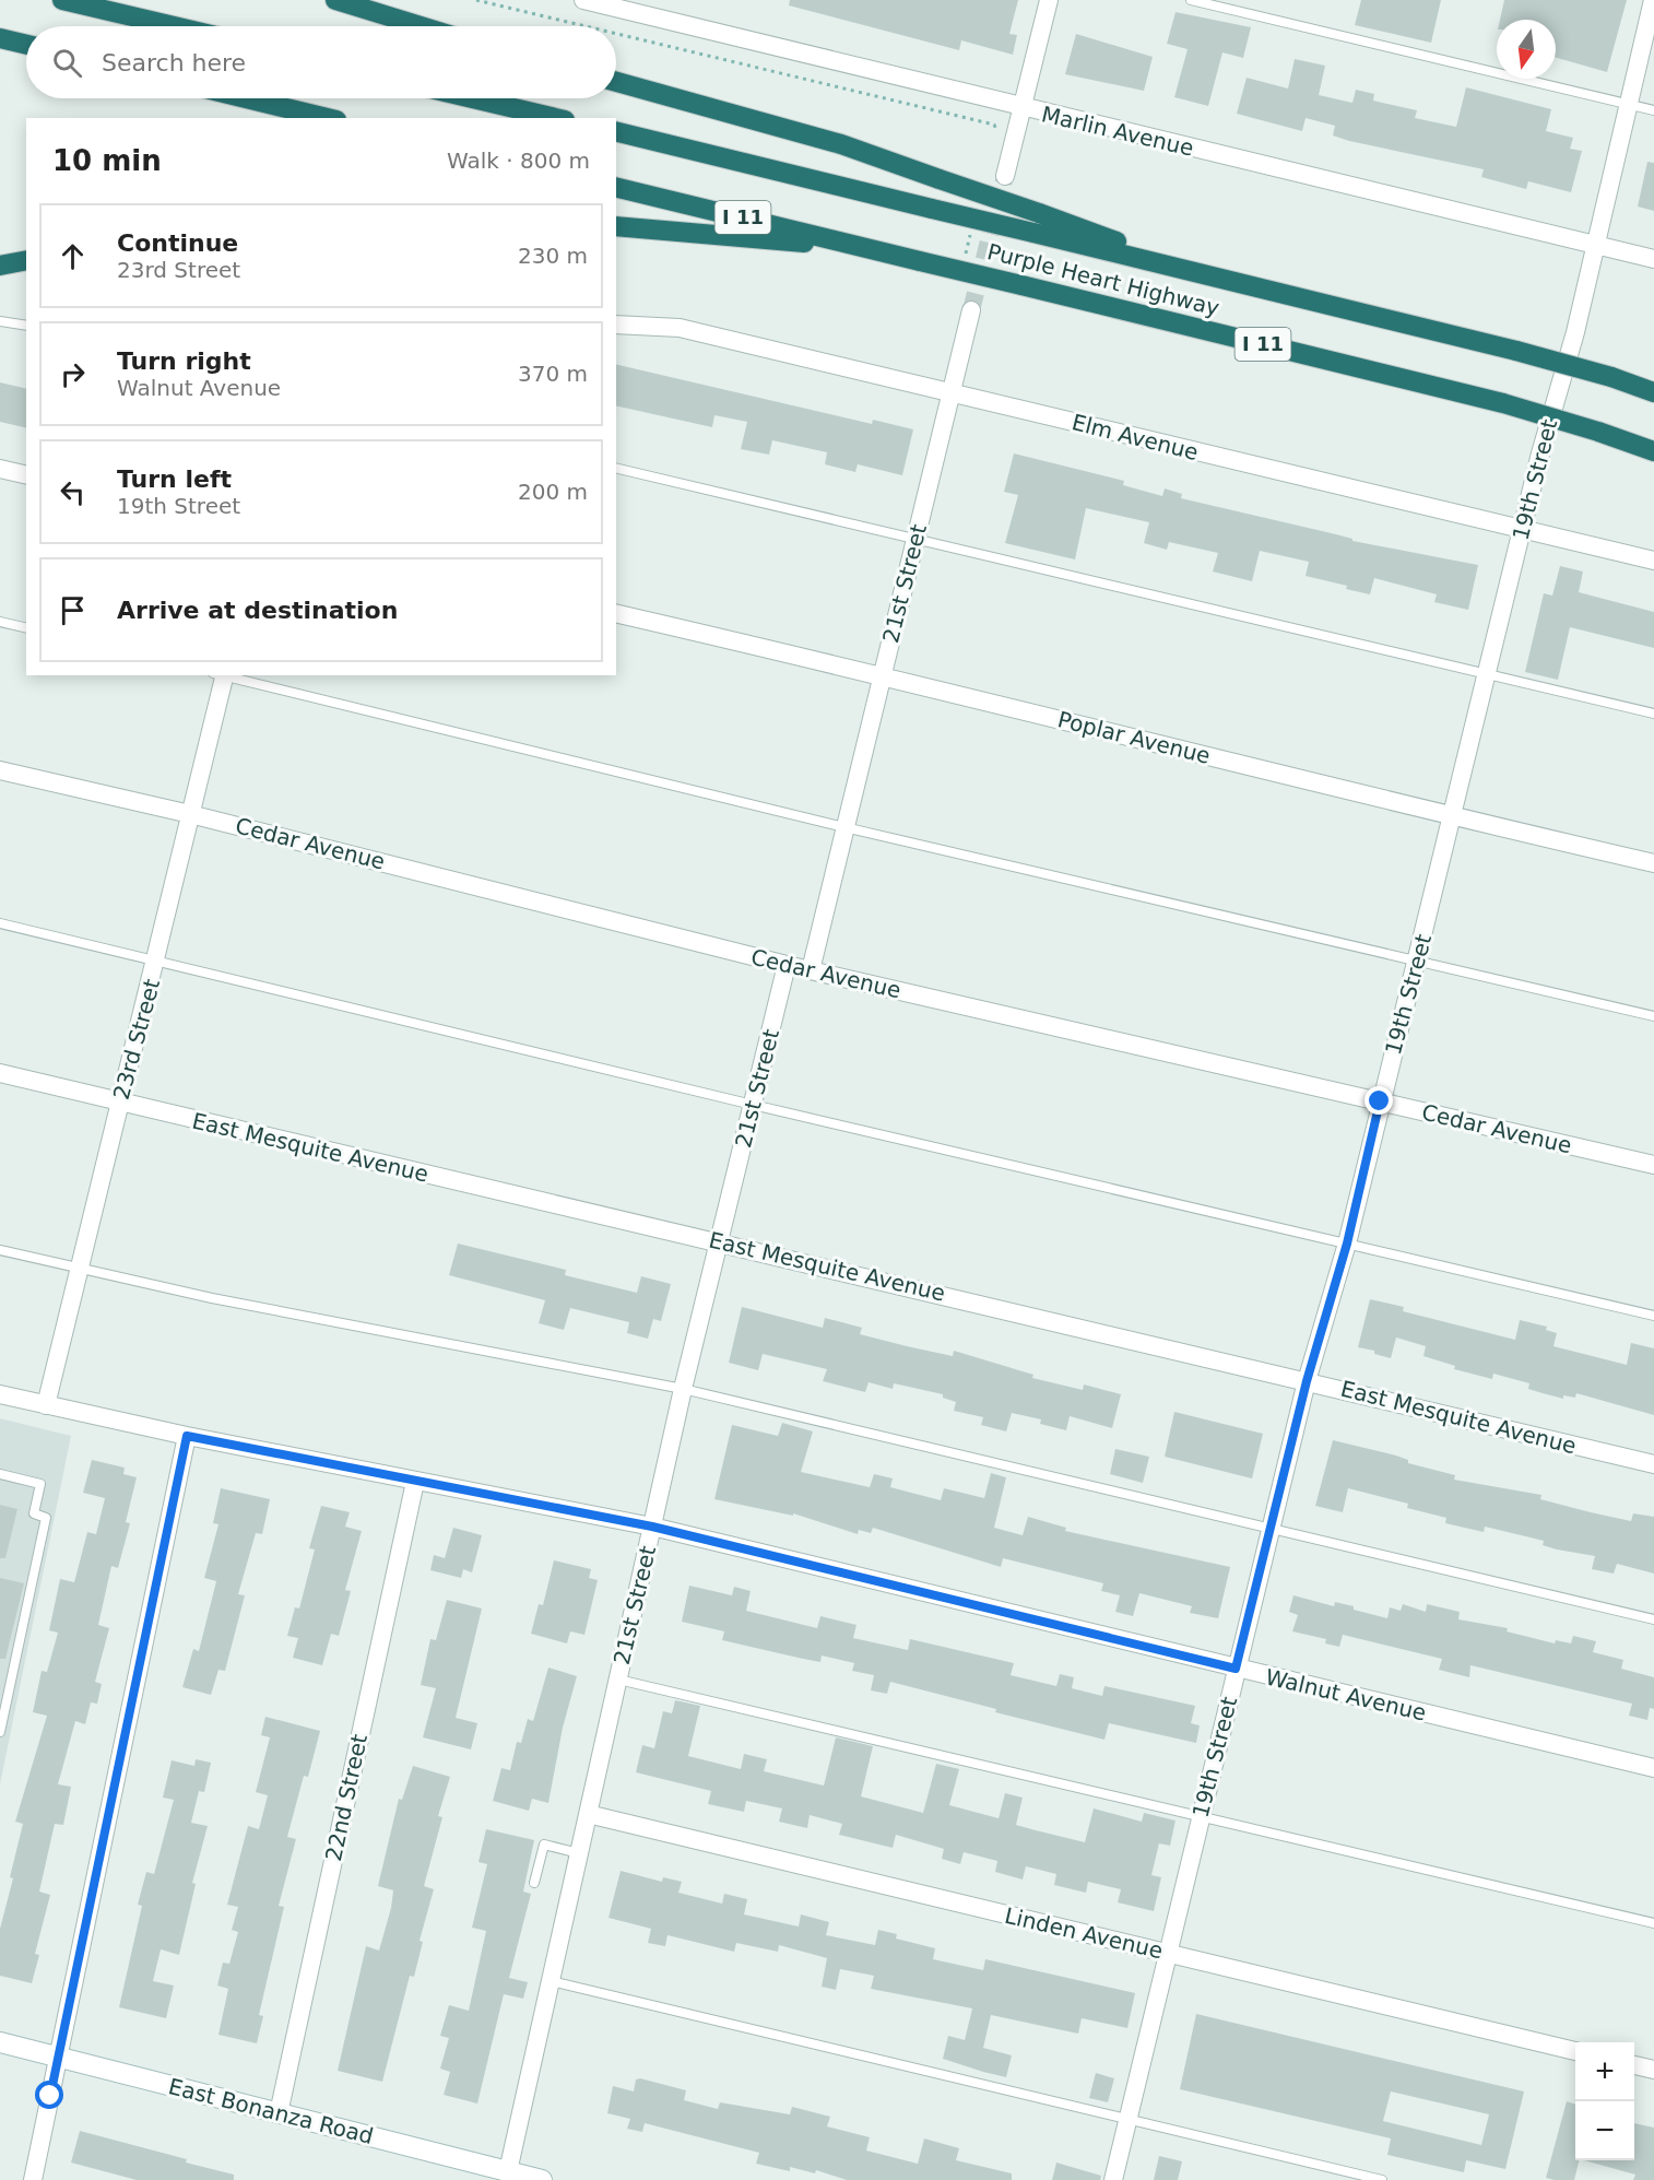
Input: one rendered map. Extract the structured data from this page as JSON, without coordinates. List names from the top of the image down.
{
  "streets": {
    "highway": ["I 11", "Purple Heart Highway"],
    "main road": ["East Bonanza Road"],
    "street": [
      "Marlin Avenue",
      "Elm Avenue",
      "19th Street",
      "21st Street",
      "Poplar Avenue",
      "Cedar Avenue",
      "23rd Street",
      "East Mesquite Avenue",
      "Walnut Avenue",
      "22nd Street",
      "Linden Avenue"
    ]
  },
  "crossings": [
    ["Marlin Avenue", "19th Street"],
    ["Elm Avenue", "19th Street"],
    ["Elm Avenue", "21st Street"],
    ["19th Street", "Poplar Avenue"],
    ["19th Street", "Cedar Avenue"],
    ["19th Street", "East Mesquite Avenue"],
    ["19th Street", "Walnut Avenue"],
    ["19th Street", "Linden Avenue"],
    ["21st Street", "Poplar Avenue"],
    ["21st Street", "Cedar Avenue"],
    ["21st Street", "East Mesquite Avenue"],
    ["21st Street", "Walnut Avenue"],
    ["21st Street", "Linden Avenue"],
    ["21st Street", "East Bonanza Road"],
    ["Cedar Avenue", "23rd Street"],
    ["23rd Street", "East Mesquite Avenue"],
    ["23rd Street", "Walnut Avenue"],
    ["Walnut Avenue", "22nd Street"],
    ["22nd Street", "East Bonanza Road"]
  ],
  "north": "bottom",
  "page": {
    "search": "Search here",
    "heading": ["10 min", "Walk · 800 m"],
    "list": [
      ["Continue", "23rd Street", "230 m"],
      ["Turn right", "Walnut Avenue", "370 m"],
      ["Turn left", "19th Street", "200 m"],
      "Arrive at destination"
    ],
    "map_buttons": ["+", "−"]
  }
}
